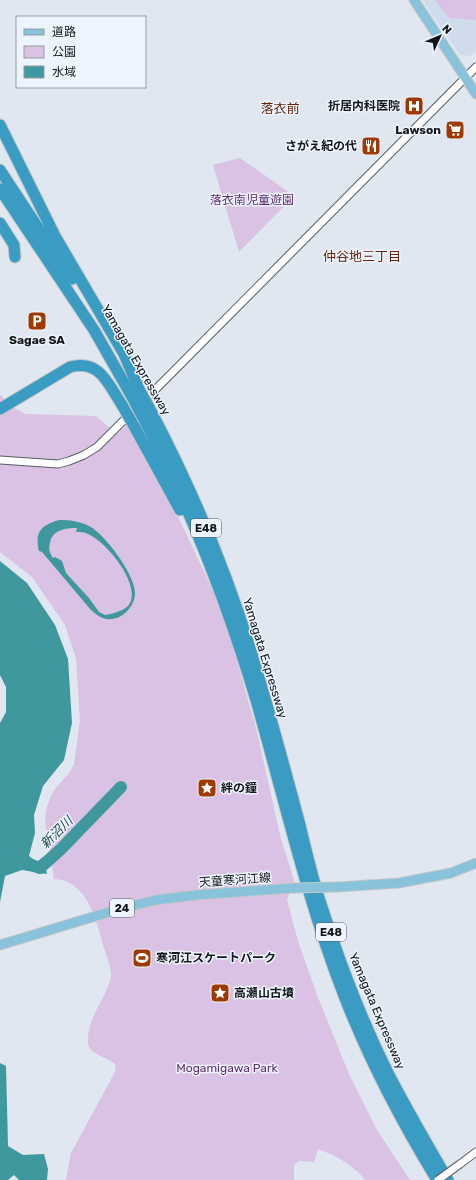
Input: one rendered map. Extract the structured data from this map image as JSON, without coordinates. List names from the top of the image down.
{
  "streets": {
    "highway": ["Yamagata Expressway", "E48"],
    "main road": ["天童寒河江線", "24"]
  },
  "districts": ["落衣前", "仲谷地三丁目"],
  "water": ["新沼川"],
  "parks": ["落衣南児童遊園", "Mogamigawa Park"],
  "places": {
    "hospital": ["折居内科医院"],
    "supermarket": ["Lawson"],
    "restaurant": ["さがえ紀の代"],
    "parking": ["Sagae SA"],
    "place": ["絆の鐘", "高瀬山古墳"],
    "sports": ["寒河江スケートパーク"]
  },
  "legend": ["道路", "公園", "水域"],
  "north": "top right"
}
